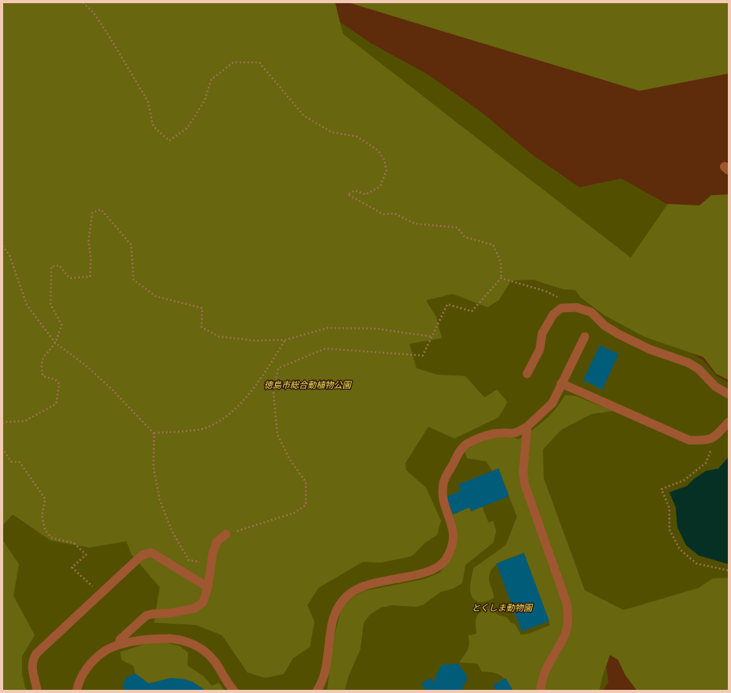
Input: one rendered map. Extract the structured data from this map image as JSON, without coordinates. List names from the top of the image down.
{
  "parks": ["徳島市総合動植物公園", "とくしま動物園"]
}
